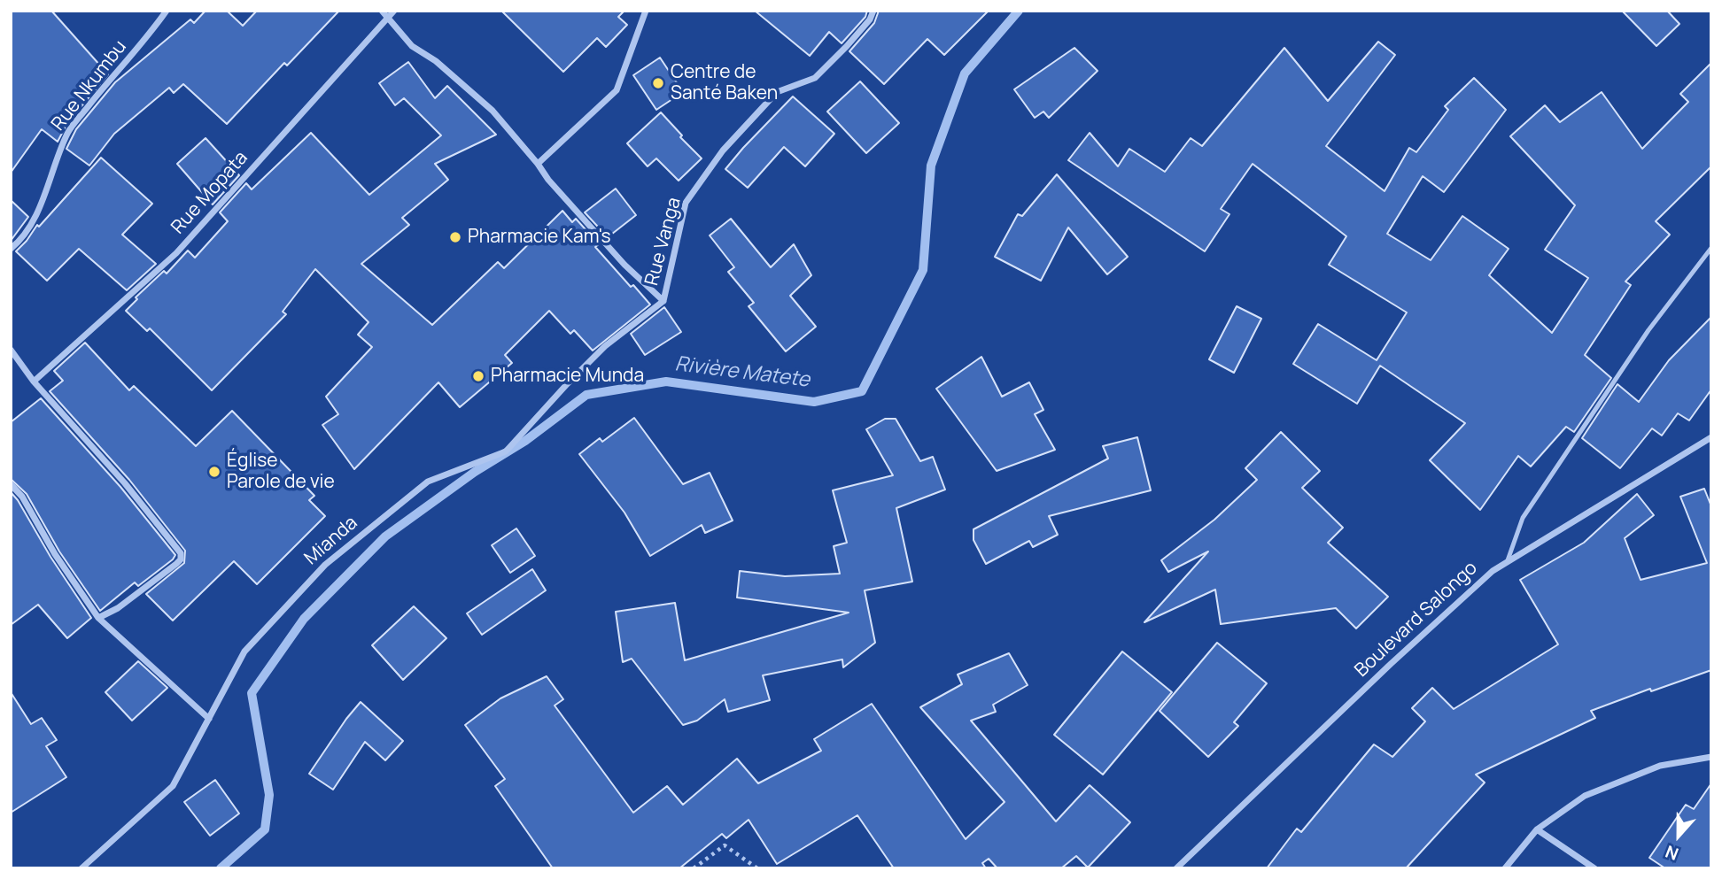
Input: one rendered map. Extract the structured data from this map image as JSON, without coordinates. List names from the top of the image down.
{
  "streets": {
    "street": [
      "Rue Nkumbu",
      "Rue Mopata",
      "Rue Vanga",
      "Mianda",
      "Boulevard Salongo"
    ]
  },
  "crossings": [
    ["Rue Vanga", "Mianda"]
  ],
  "water": ["Rivière Matete"],
  "places": [
    "Centre de Santé Baken",
    "Pharmacie Kam's",
    "Pharmacie Munda",
    "Église Parole de vie"
  ],
  "north": "bottom"
}
